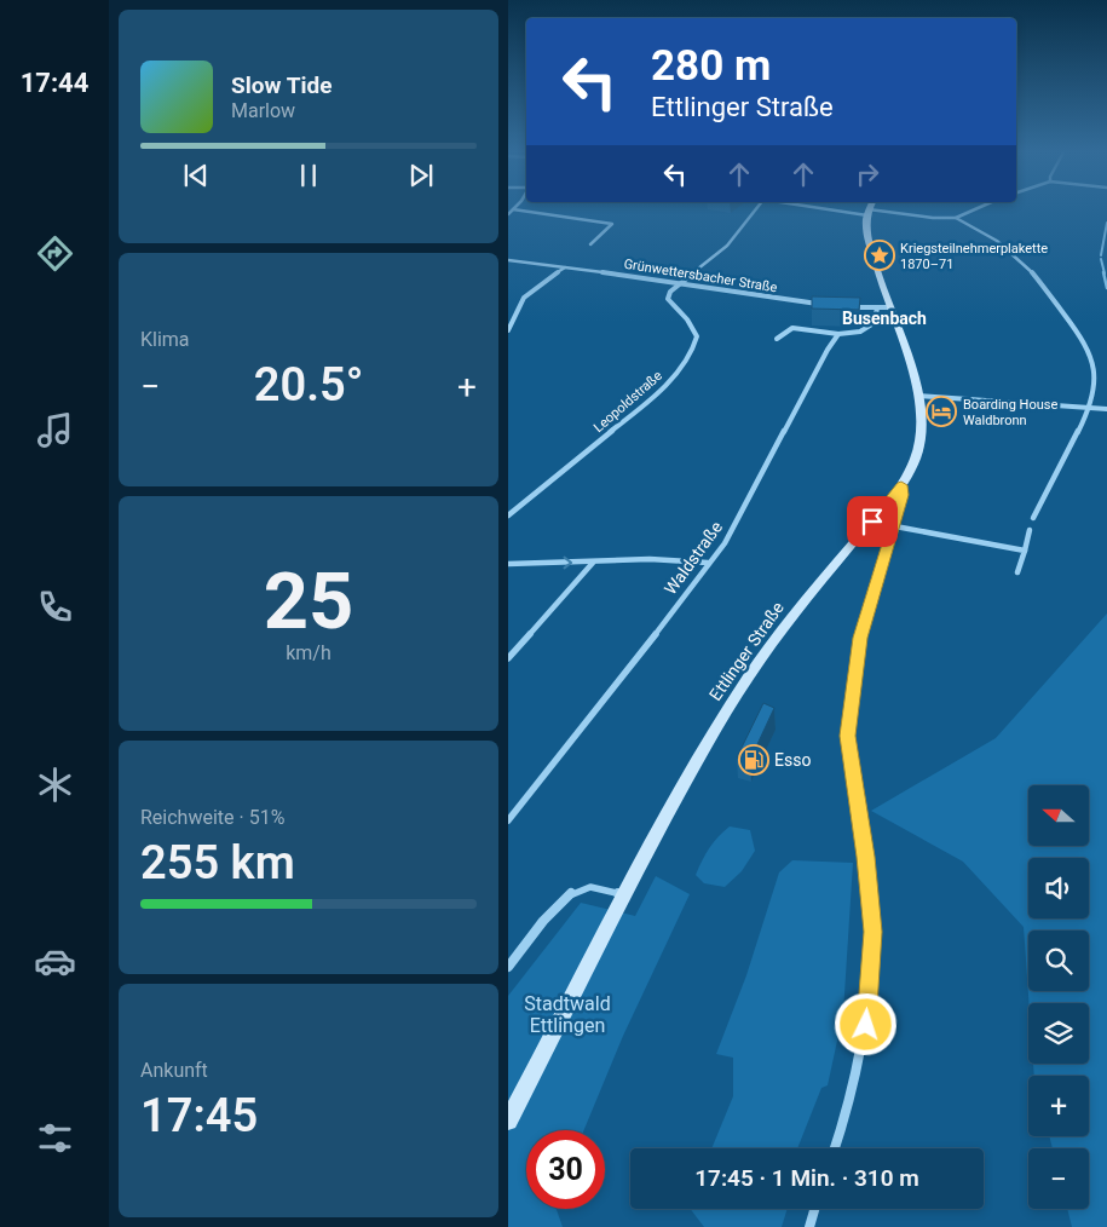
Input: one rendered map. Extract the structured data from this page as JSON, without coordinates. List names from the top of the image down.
{
  "streets": {
    "main road": ["Ettlinger Straße"],
    "street": ["Grünwettersbacher Straße", "Leopoldstraße", "Waldstraße"]
  },
  "crossings": [
    ["Grünwettersbacher Straße", "Leopoldstraße"]
  ],
  "districts": ["Busenbach"],
  "parks": ["Stadtwald Ettlingen"],
  "places": {
    "place": ["Kriegsteilnehmerplakette 1870–71"],
    "hotel": ["Boarding House Waldbronn"],
    "fuel station": ["Esso"]
  },
  "north": "left",
  "page": {
    "tabs": "17:44",
    "turn": ["280 m", "Ettlinger Straße"],
    "song": ["Slow Tide", "Marlow"],
    "tile": [
      "Klima",
      ["25", "km/h"],
      ["Reichweite · 51%", "255 km"],
      ["Ankunft", "17:45"]
    ],
    "heat": ["−", "20.5°", "+"],
    "map_buttons": ["+", "−"],
    "limit": "30",
    "trip": "17:45 · 1 Min. · 310 m"
  }
}
